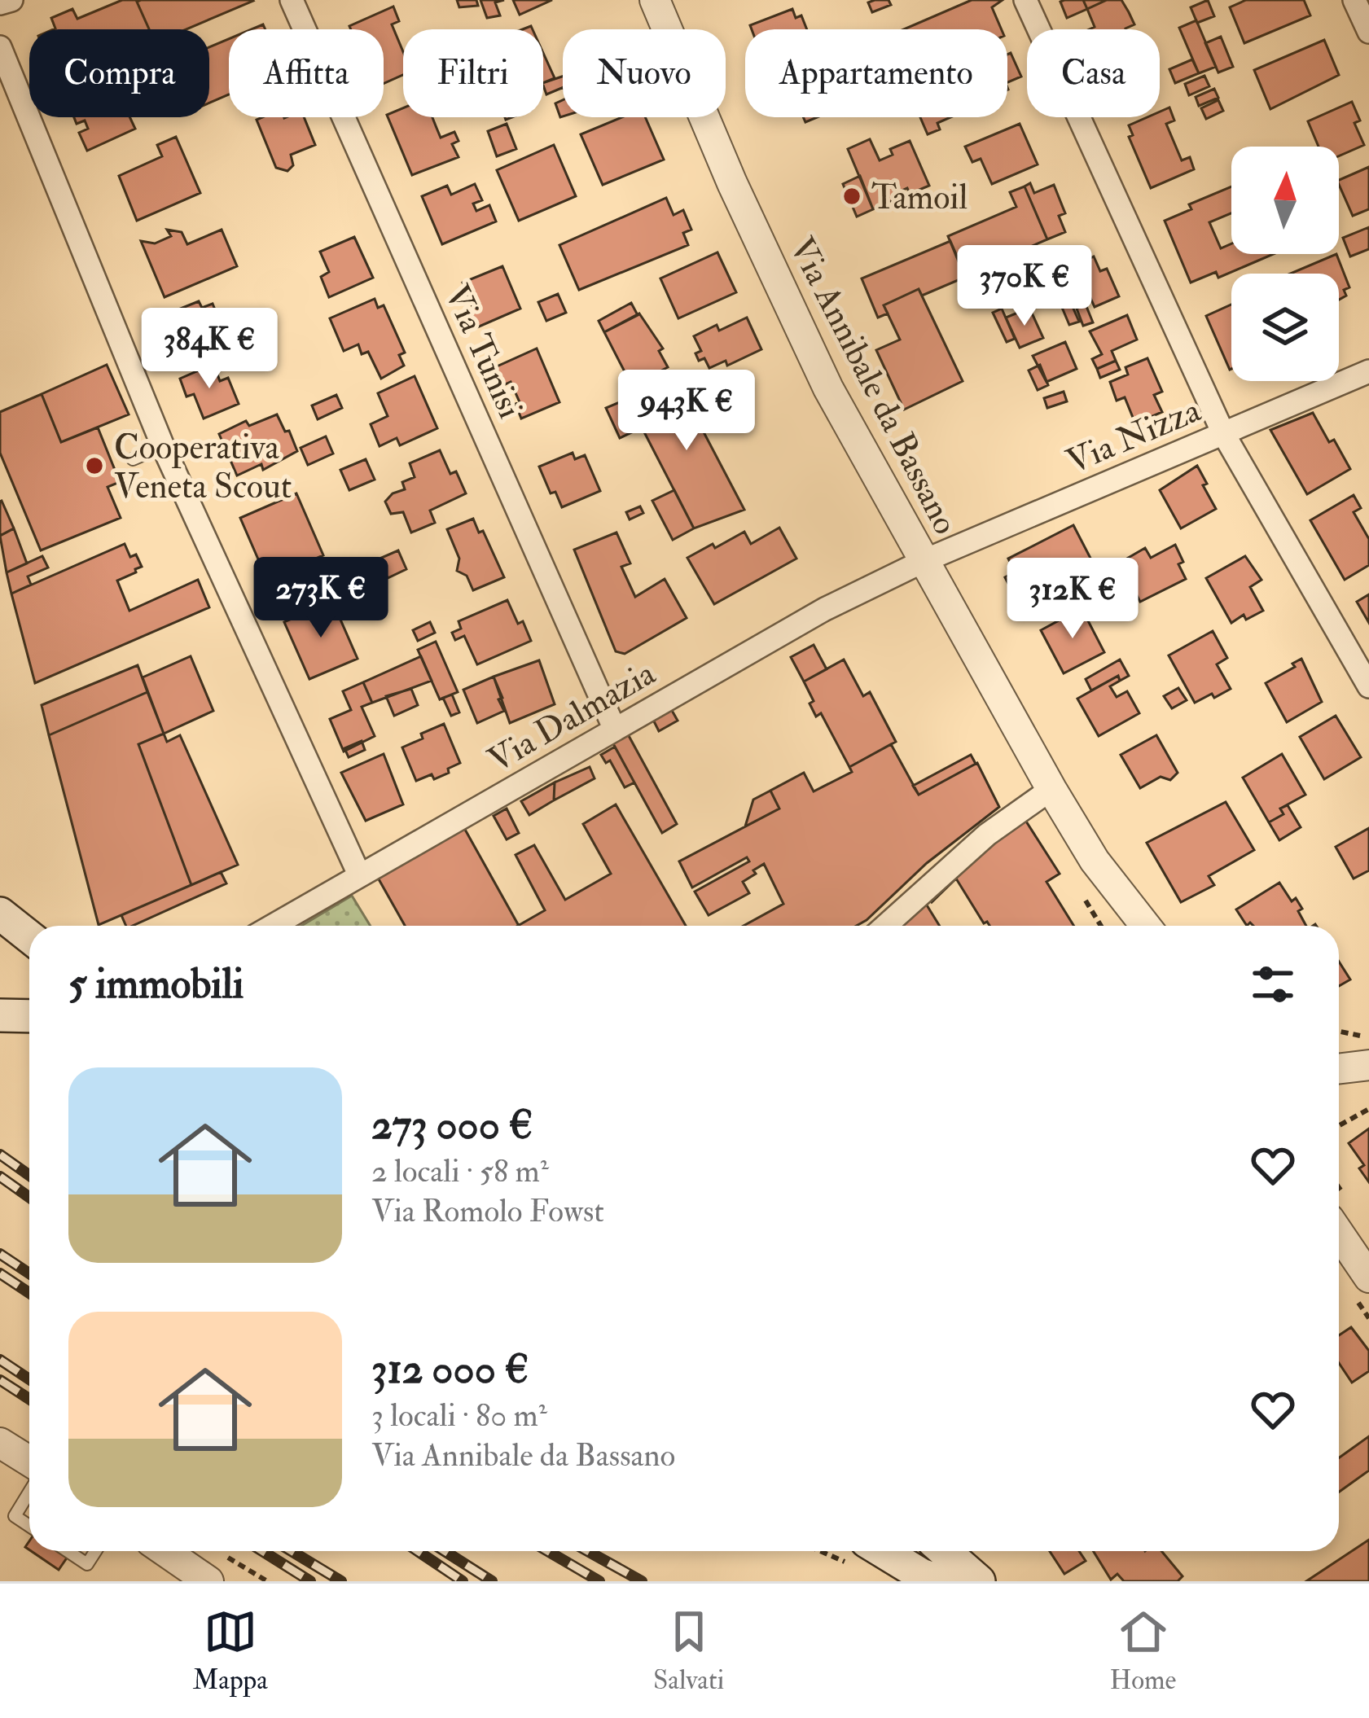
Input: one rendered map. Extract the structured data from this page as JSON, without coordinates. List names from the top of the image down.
{
  "streets": {
    "street": [
      "Via Tunisi",
      "Via Annibale da Bassano",
      "Via Nizza",
      "Via Dalmazia"
    ]
  },
  "crossings": [
    ["Via Tunisi", "Via Dalmazia"],
    ["Via Annibale da Bassano", "Via Nizza"],
    ["Via Annibale da Bassano", "Via Dalmazia"],
    ["Via Nizza", "Via Dalmazia"]
  ],
  "places": ["Tamoil", "Cooperativa Veneta Scout"],
  "north": "top",
  "page": {
    "chip": [
      "Compra",
      "Affitta",
      "Filtri",
      "Nuovo",
      "Appartamento",
      "Casa"
    ],
    "price": [
      "370K €",
      "384K €",
      "943K €",
      "273K €",
      "312K €"
    ],
    "heading": "5 immobili",
    "list": [
      {
        "name": "273 000 €",
        "note": "2 locali · 58 m² · Via Romolo Fowst"
      },
      {
        "name": "312 000 €",
        "note": "3 locali · 80 m² · Via Annibale da Bassano"
      }
    ],
    "tabs": ["Mappa", "Salvati", "Home"]
  }
}
